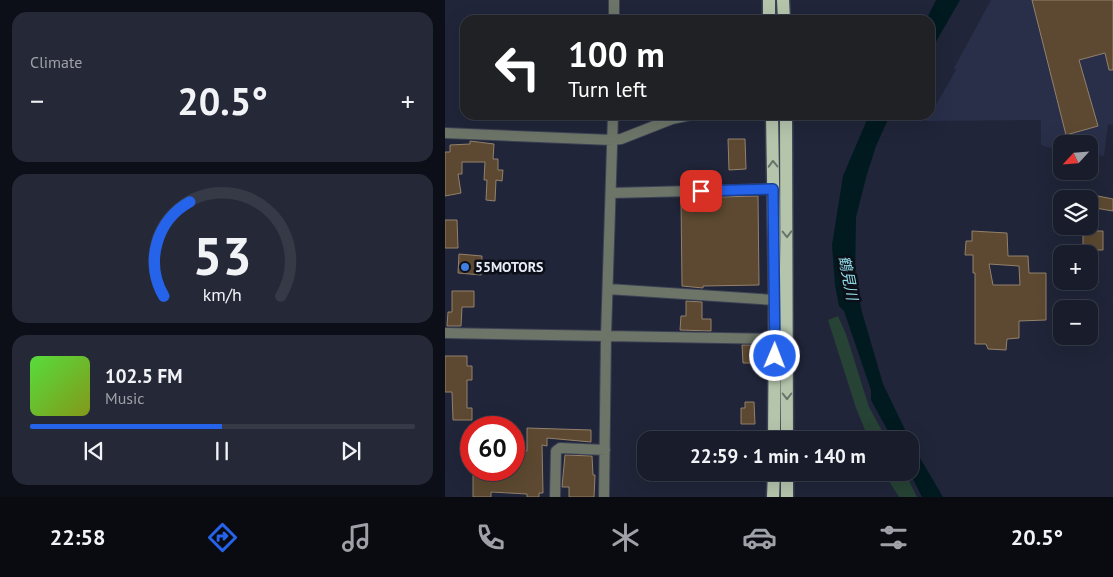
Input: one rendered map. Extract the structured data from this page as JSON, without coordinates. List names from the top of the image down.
{
  "water": ["鶴見川"],
  "places": ["55MOTORS"],
  "north": "bottom left",
  "page": {
    "tile": "Climate",
    "turn": ["100 m", "Turn left"],
    "heat": ["−", "20.5°", "+"],
    "map_buttons": ["+", "−"],
    "song": ["102.5 FM", "Music"],
    "limit": "60",
    "trip": "22:59 · 1 min · 140 m",
    "tabs": ["22:58", "20.5°"],
    "gauge": ["53", "km/h"]
  }
}
